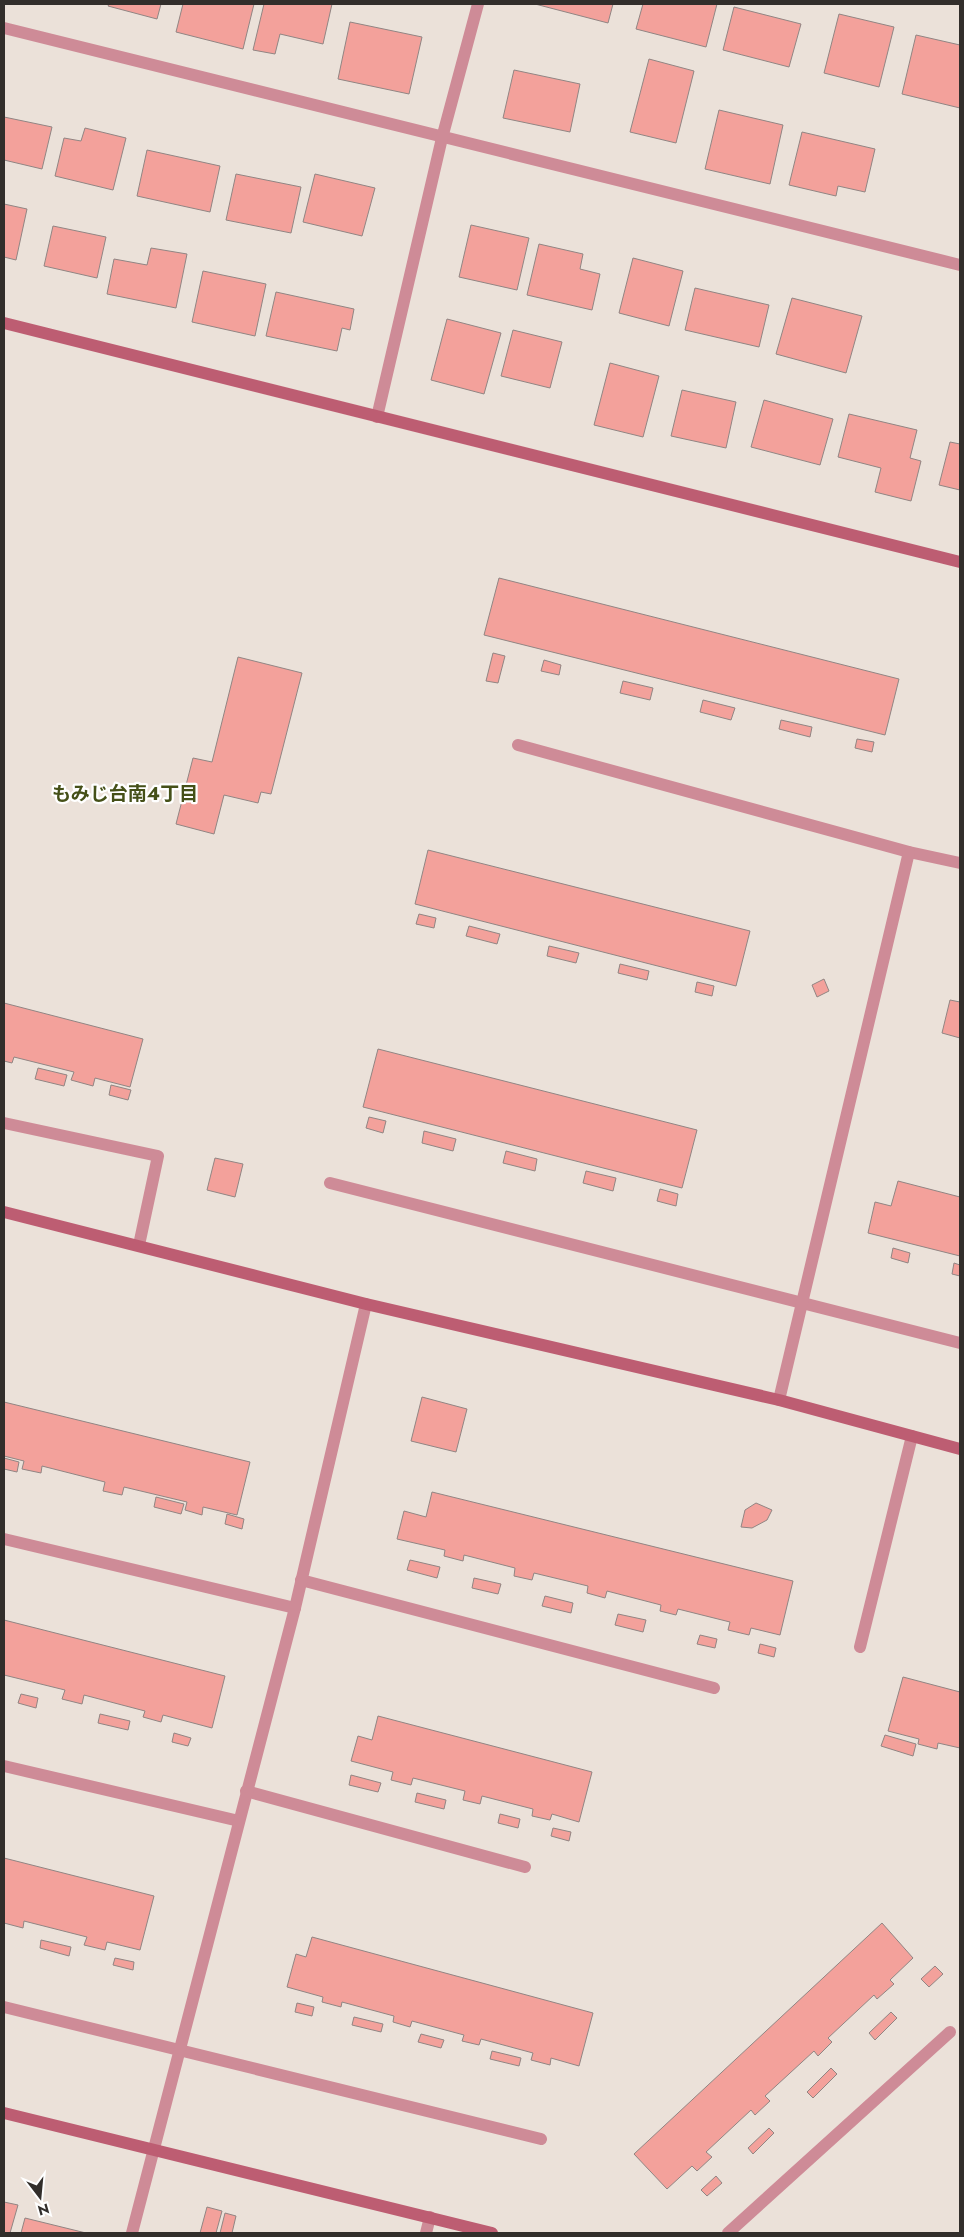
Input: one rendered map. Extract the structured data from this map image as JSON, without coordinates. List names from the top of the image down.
{
  "districts": ["もみじ台南4丁目"],
  "north": "bottom"
}
